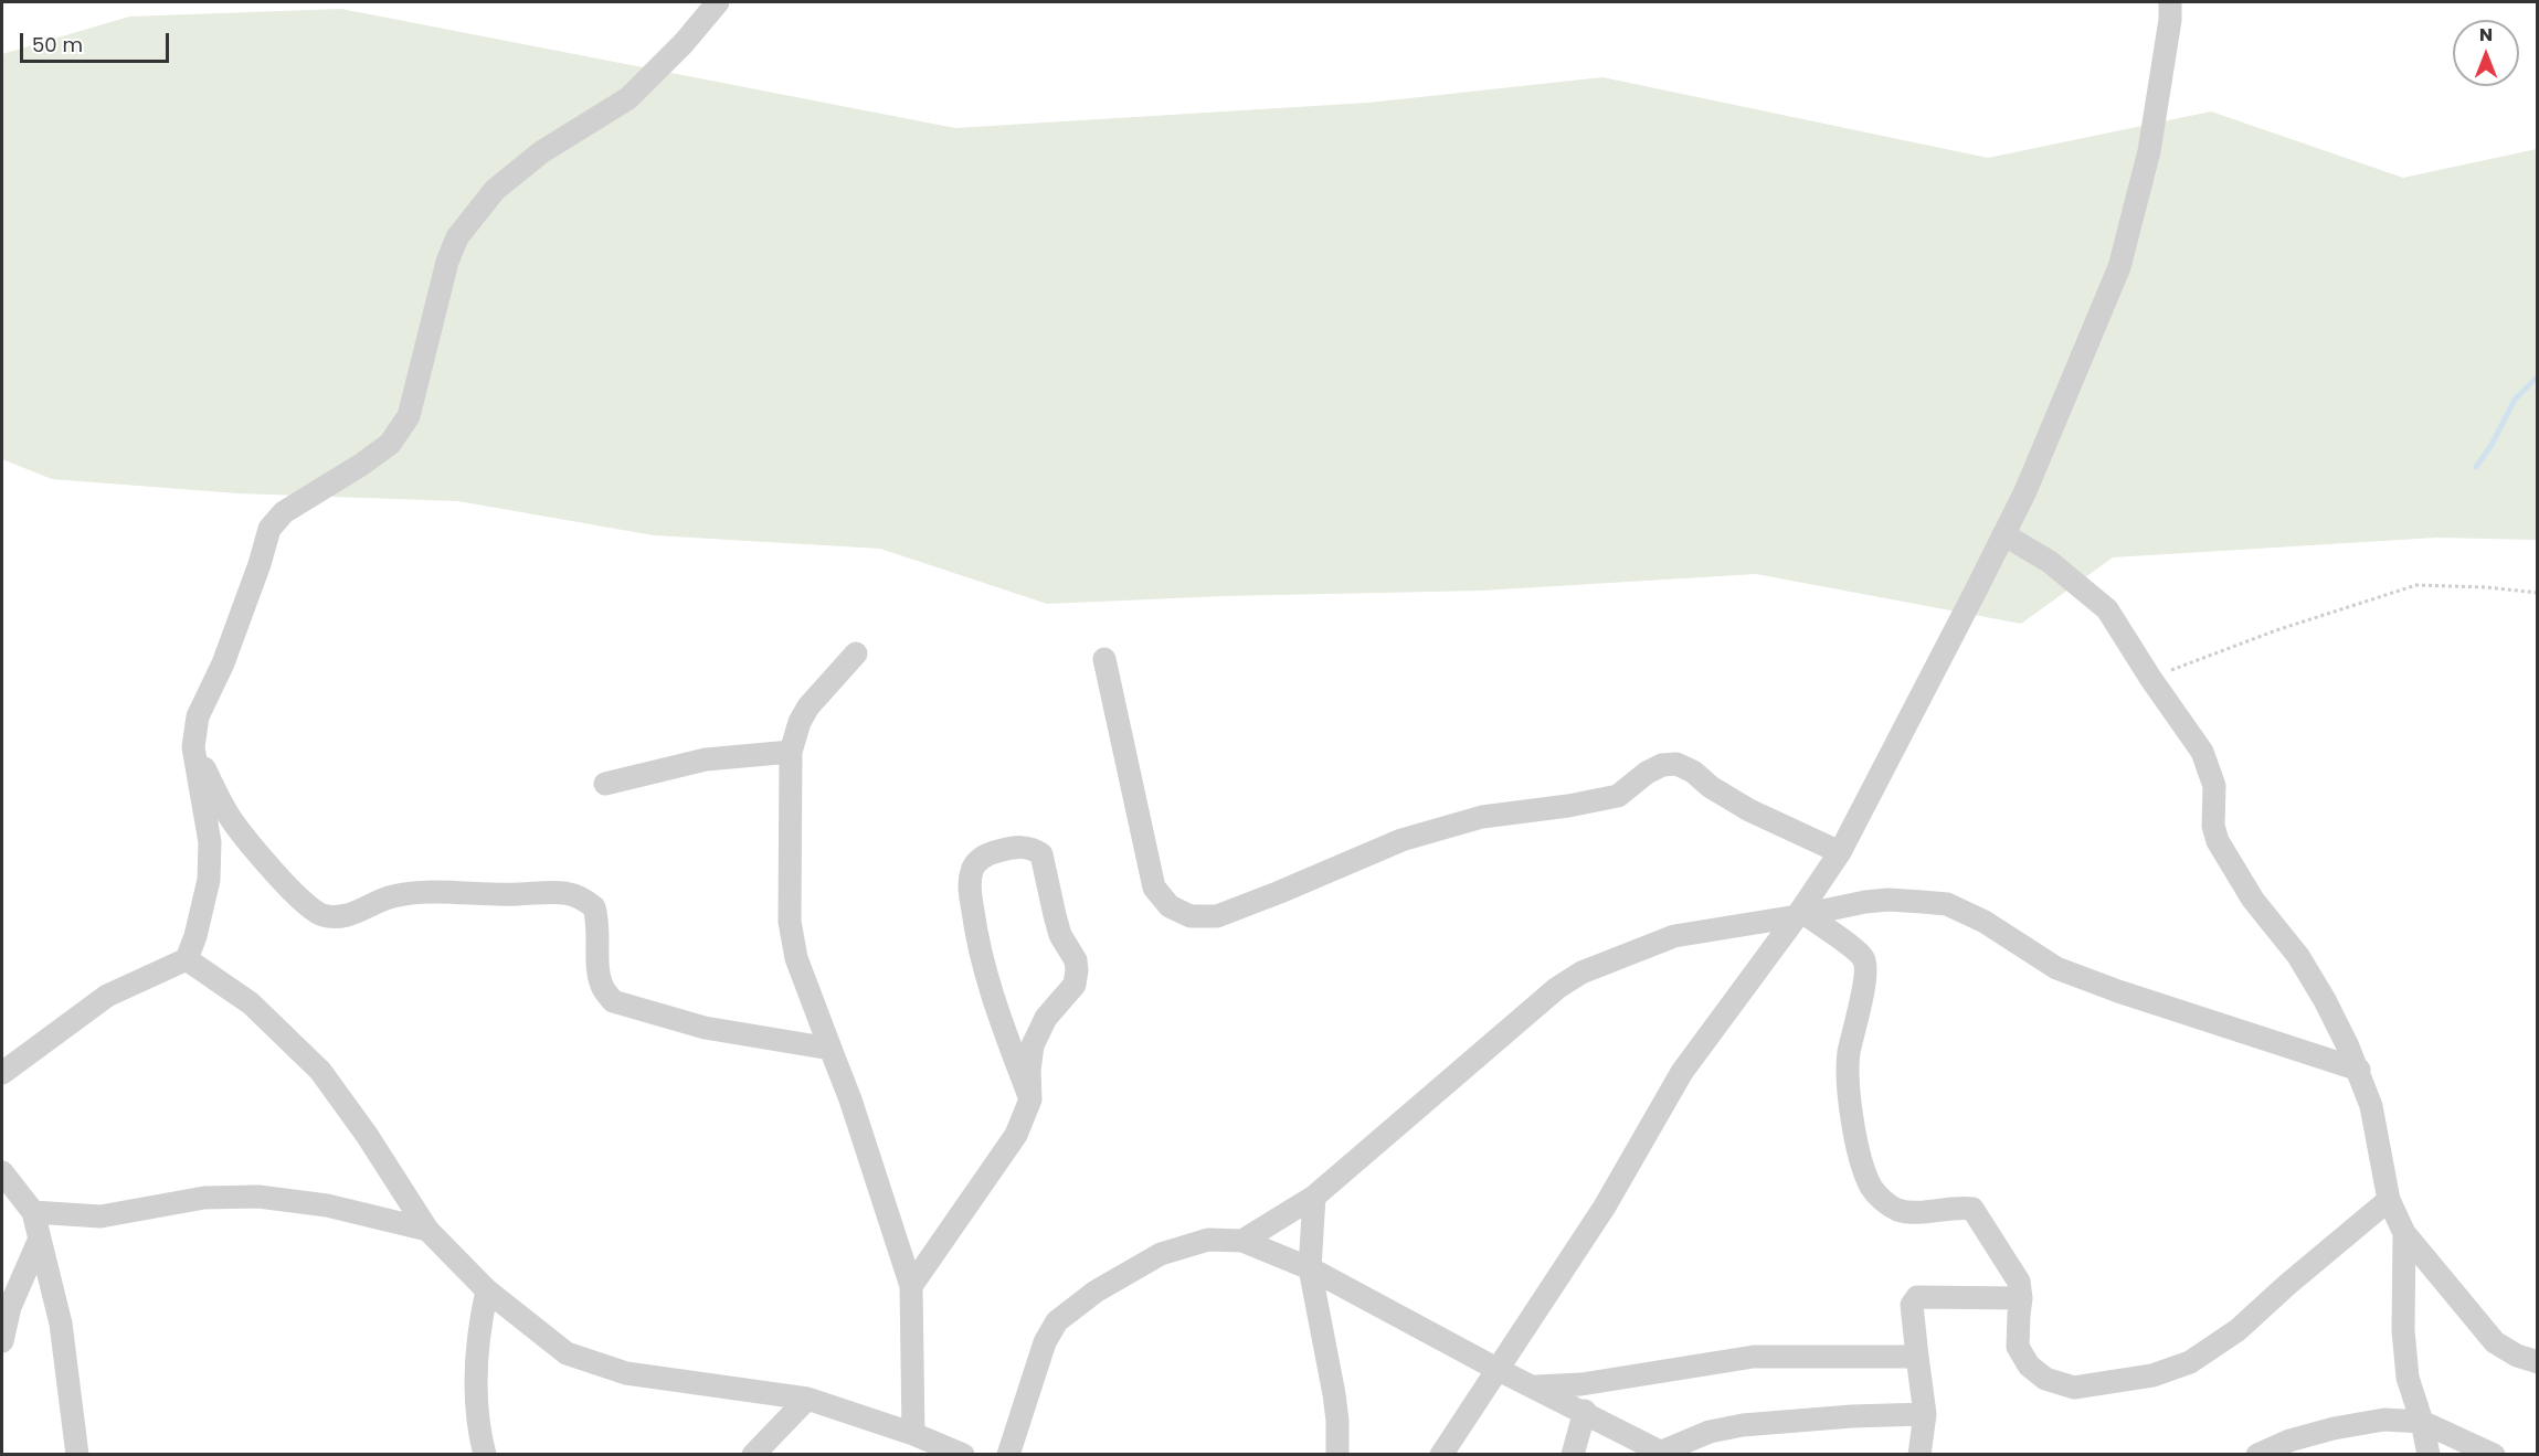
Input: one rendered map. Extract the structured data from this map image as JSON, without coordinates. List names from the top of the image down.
{
  "scale_bar": "50 m",
  "north": "top"
}
